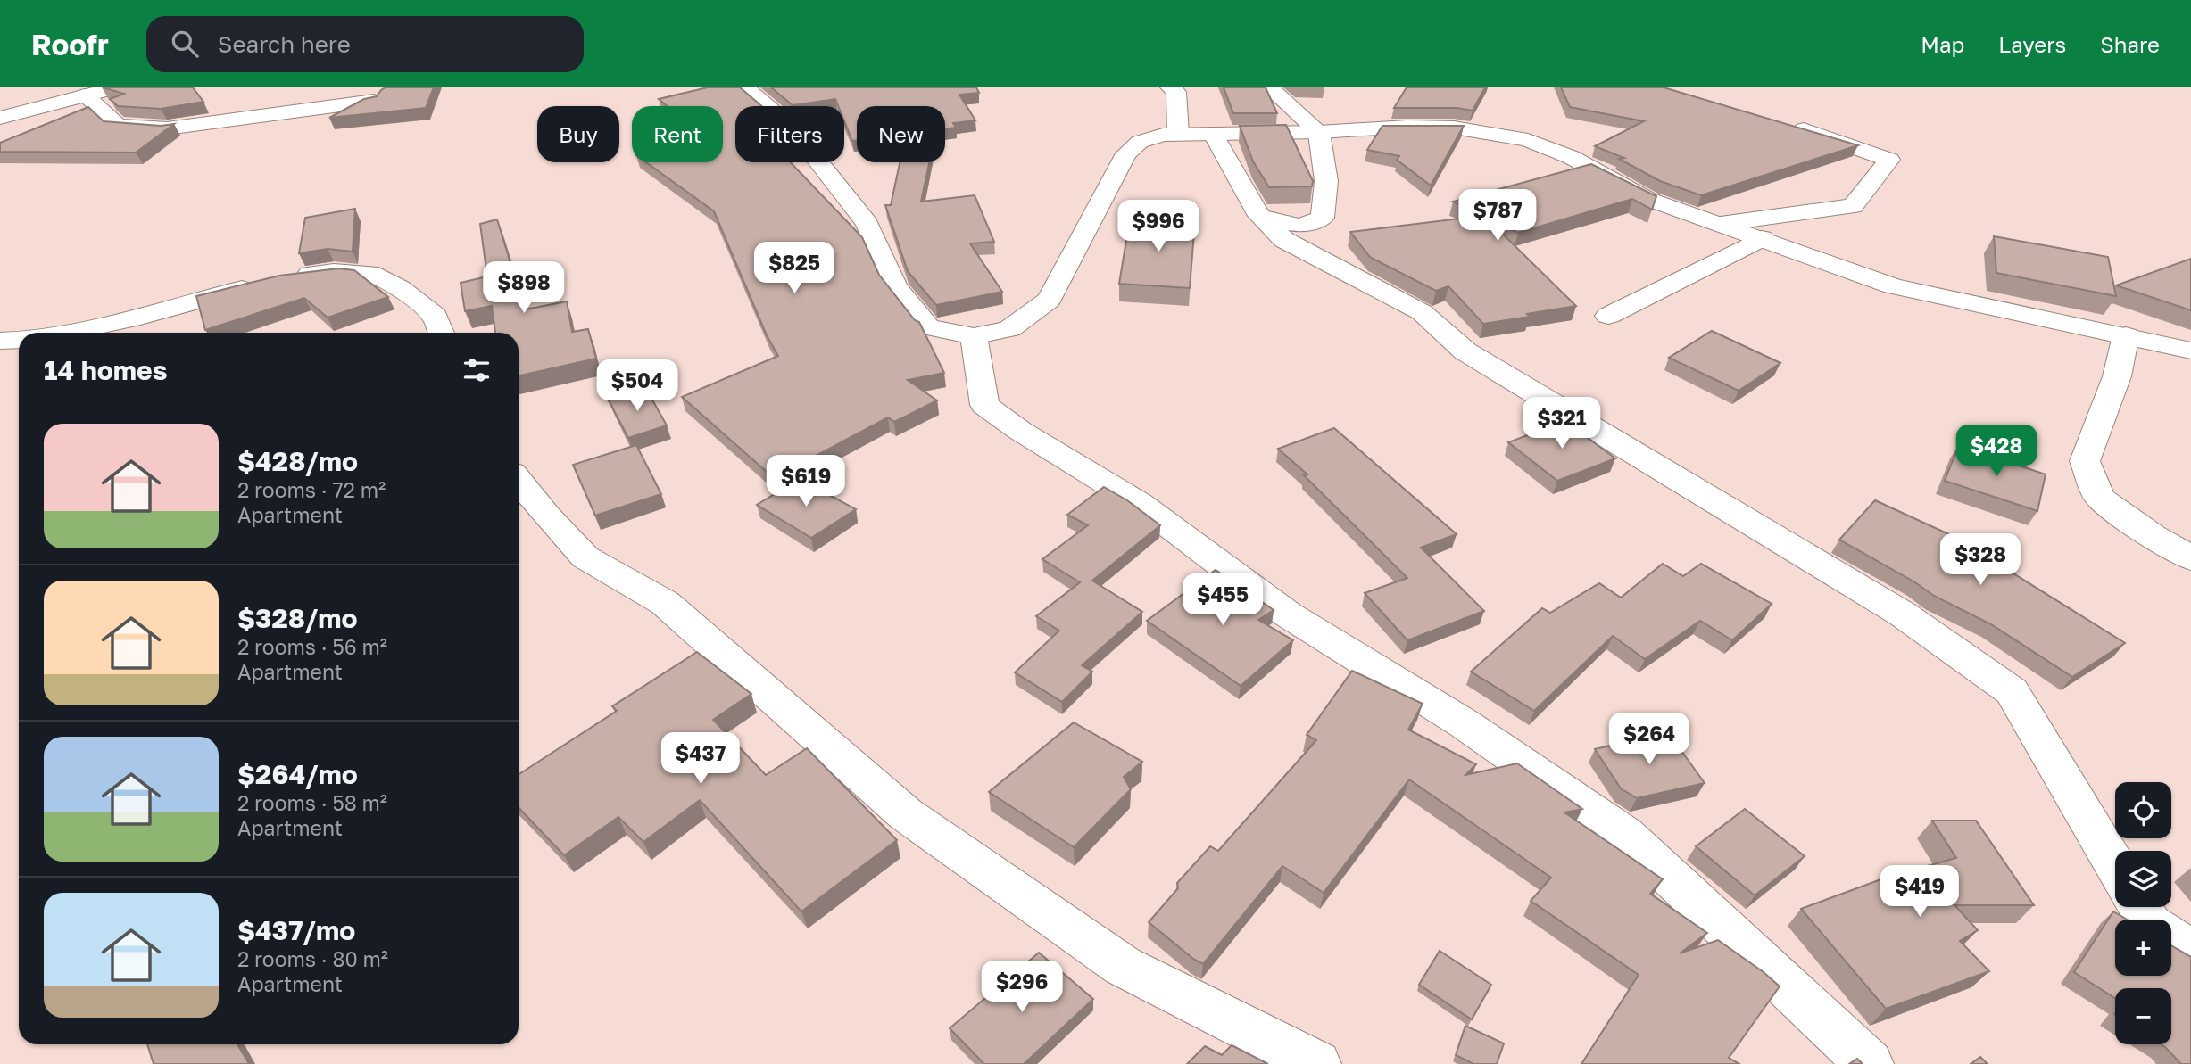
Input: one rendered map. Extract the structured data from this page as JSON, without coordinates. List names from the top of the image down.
{
  "page": {
    "header": "Roofr",
    "search": "Search here",
    "nav": ["Map", "Layers", "Share"],
    "chip": [
      "Buy",
      "Rent",
      "Filters",
      "New"
    ],
    "price": [
      "$787",
      "$996",
      "$825",
      "$898",
      "$504",
      "$321",
      "$428",
      "$619",
      "$328",
      "$455",
      "$264",
      "$437",
      "$419",
      "$296"
    ],
    "heading": "14 homes",
    "list": [
      {
        "name": "$428/mo",
        "note": "2 rooms · 72 m² · Apartment"
      },
      {
        "name": "$328/mo",
        "note": "2 rooms · 56 m² · Apartment"
      },
      {
        "name": "$264/mo",
        "note": "2 rooms · 58 m² · Apartment"
      },
      {
        "name": "$437/mo",
        "note": "2 rooms · 80 m² · Apartment"
      }
    ],
    "map_buttons": ["+", "−"]
  }
}
